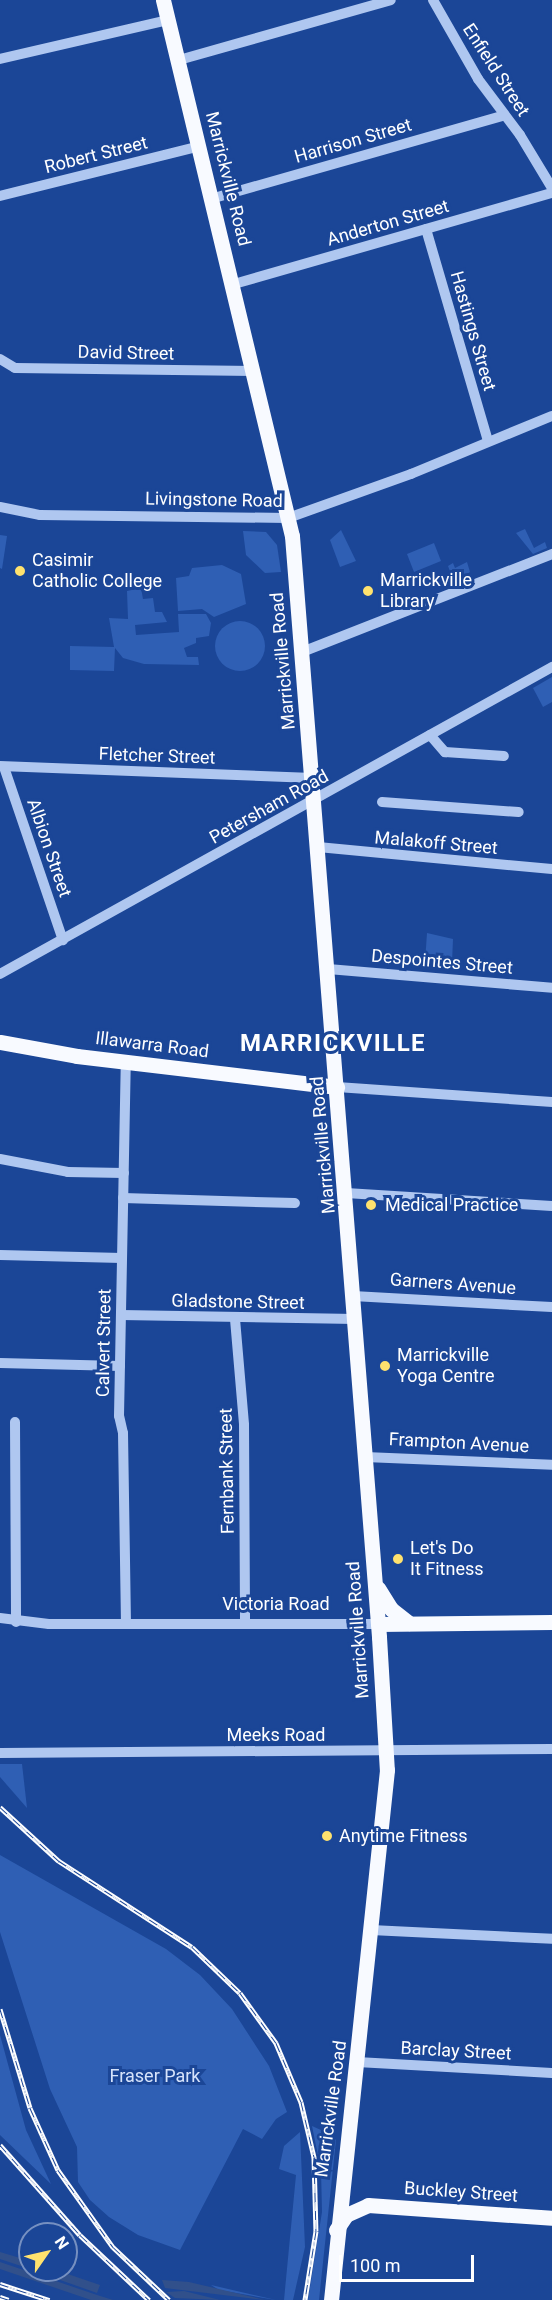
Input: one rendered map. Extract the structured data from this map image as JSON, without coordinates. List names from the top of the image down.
{
  "streets": {
    "main road": [
      "Marrickville Road",
      "Illawarra Road",
      "Victoria Road",
      "Buckley Street"
    ],
    "street": [
      "Enfield Street",
      "Harrison Street",
      "Robert Street",
      "Anderton Street",
      "Hastings Street",
      "David Street",
      "Livingstone Road",
      "Fletcher Street",
      "Petersham Road",
      "Malakoff Street",
      "Albion Street",
      "Despointes Street",
      "Garners Avenue",
      "Gladstone Street",
      "Calvert Street",
      "Frampton Avenue",
      "Fernbank Street",
      "Meeks Road",
      "Barclay Street"
    ]
  },
  "crossings": [
    ["Enfield Street", "Harrison Street"],
    ["Harrison Street", "Marrickville Road"],
    ["Robert Street", "Marrickville Road"],
    ["Marrickville Road", "Anderton Street"],
    ["Marrickville Road", "David Street"],
    ["Marrickville Road", "Livingstone Road"],
    ["Marrickville Road", "Fletcher Street"],
    ["Marrickville Road", "Petersham Road"],
    ["Marrickville Road", "Malakoff Street"],
    ["Marrickville Road", "Despointes Street"],
    ["Marrickville Road", "Illawarra Road"],
    ["Marrickville Road", "Garners Avenue"],
    ["Marrickville Road", "Gladstone Street"],
    ["Marrickville Road", "Frampton Avenue"],
    ["Marrickville Road", "Victoria Road"],
    ["Marrickville Road", "Meeks Road"],
    ["Marrickville Road", "Barclay Street"],
    ["Anderton Street", "Hastings Street"],
    ["Hastings Street", "Livingstone Road"],
    ["Fletcher Street", "Albion Street"],
    ["Petersham Road", "Albion Street"],
    ["Illawarra Road", "Calvert Street"],
    ["Gladstone Street", "Calvert Street"],
    ["Gladstone Street", "Fernbank Street"],
    ["Calvert Street", "Victoria Road"],
    ["Fernbank Street", "Victoria Road"]
  ],
  "districts": ["MARRICKVILLE"],
  "parks": ["Fraser Park"],
  "places": [
    "Casimir Catholic College",
    "Marrickville Library",
    "Medical Practice",
    "Marrickville Yoga Centre",
    "Let's Do It Fitness",
    "Anytime Fitness"
  ],
  "scale_bar": "100 m",
  "north": "top right"
}
